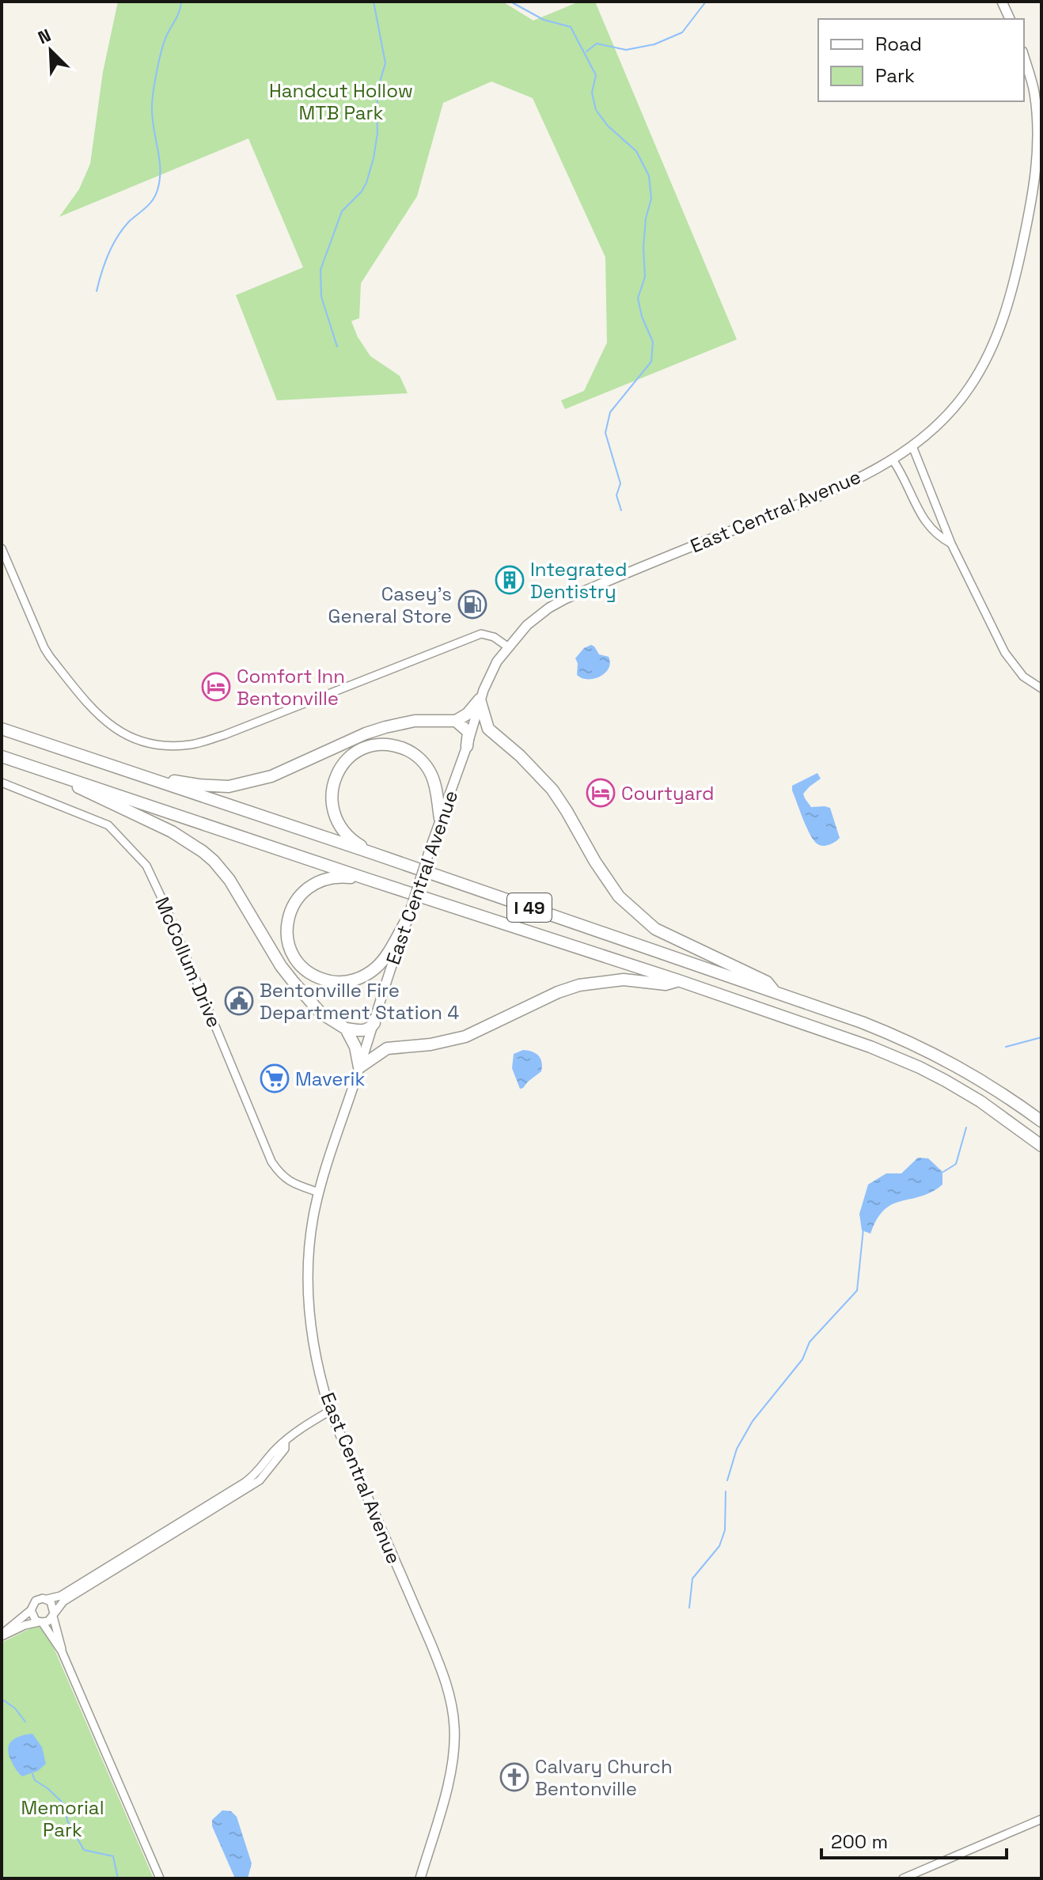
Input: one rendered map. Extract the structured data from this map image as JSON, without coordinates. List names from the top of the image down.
{
  "streets": {
    "highway": ["I 49"],
    "main road": ["East Central Avenue"],
    "street": ["McCollum Drive"]
  },
  "crossings": [
    ["East Central Avenue", "McCollum Drive"]
  ],
  "parks": ["Handcut Hollow MTB Park", "Memorial Park"],
  "places": {
    "building": ["Integrated Dentistry"],
    "fuel station": ["Casey's General Store"],
    "hotel": ["Comfort Inn Bentonville", "Courtyard"],
    "public building": ["Bentonville Fire Department Station 4"],
    "supermarket": ["Maverik"],
    "church": ["Calvary Church Bentonville"]
  },
  "legend": ["Road", "Park"],
  "scale_bar": "200 m",
  "north": "top left"
}
